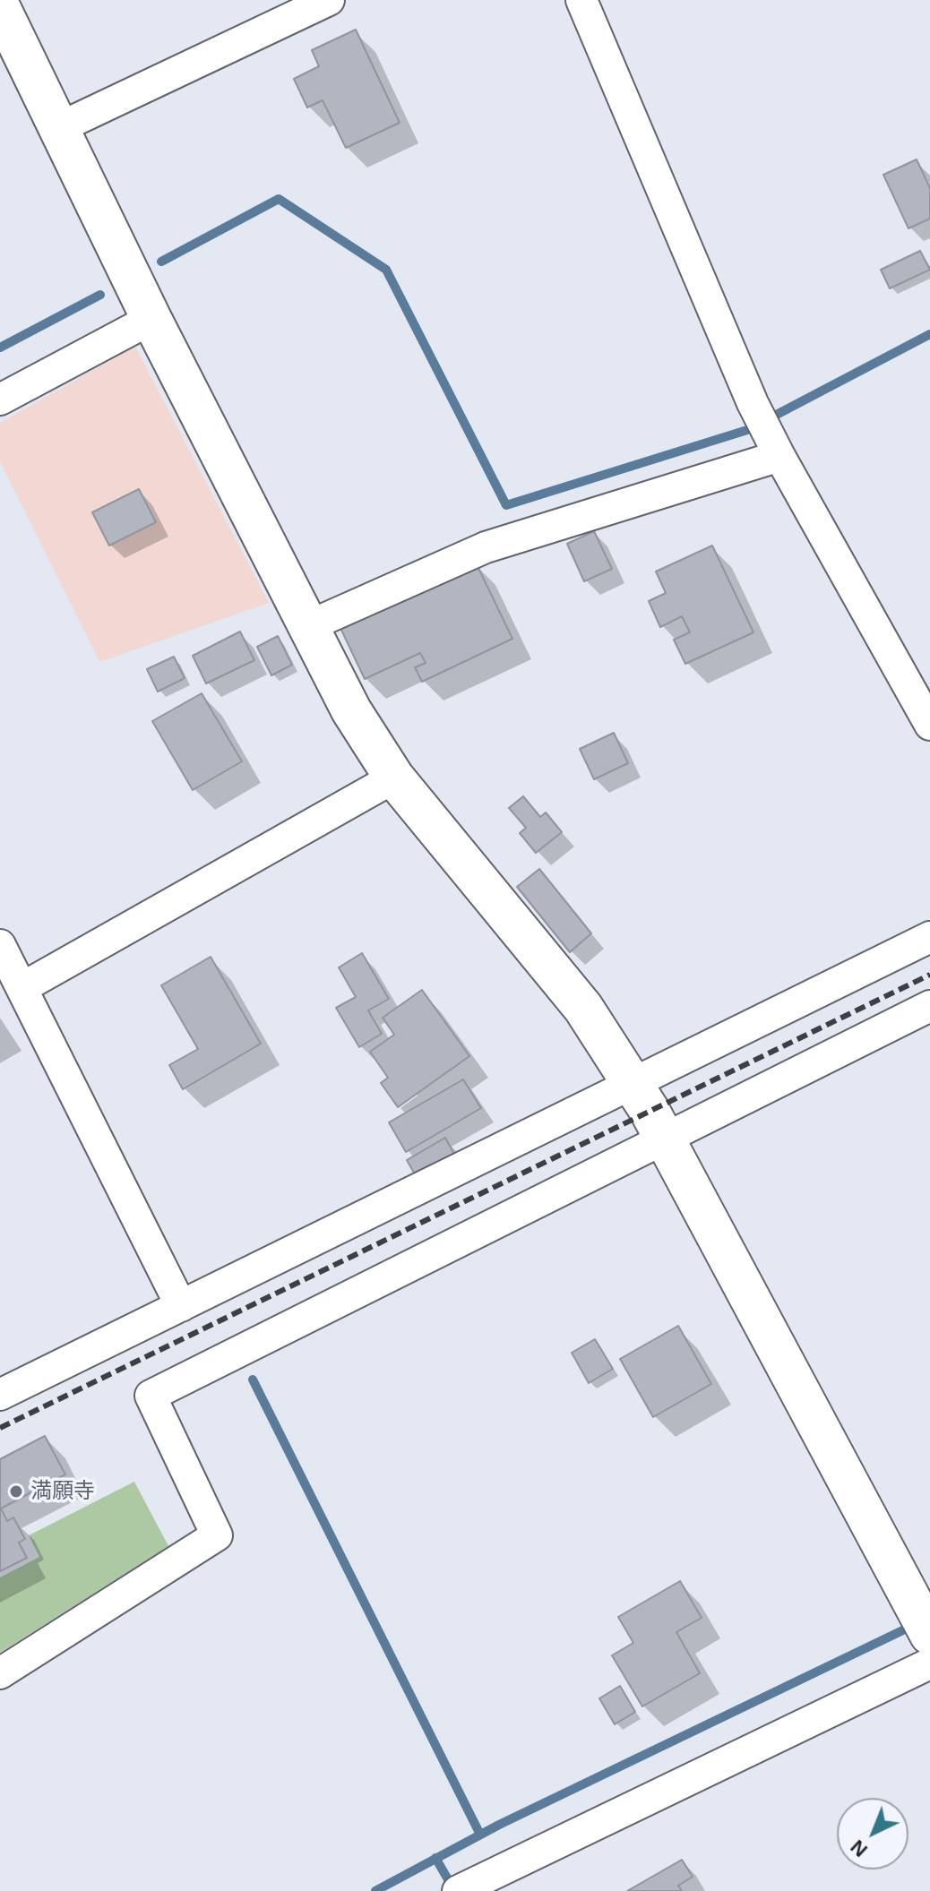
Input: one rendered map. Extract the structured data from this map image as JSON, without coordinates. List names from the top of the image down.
{
  "places": ["満願寺"],
  "north": "bottom left"
}
